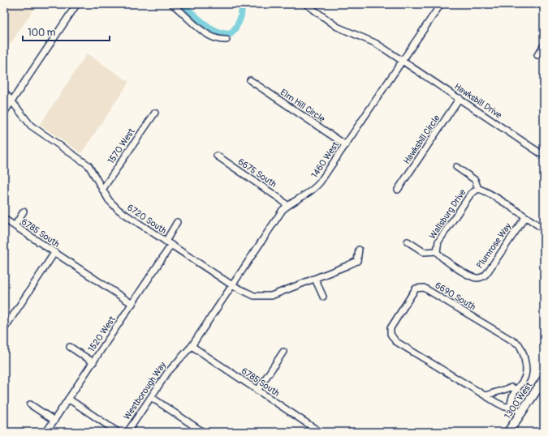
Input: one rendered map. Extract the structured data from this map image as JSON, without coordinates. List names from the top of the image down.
{
  "streets": {
    "main road": ["1300 West"],
    "street": [
      "Hawksbill Drive",
      "Elm Hill Circle",
      "Hawksbill Circle",
      "1570 West",
      "1460 West",
      "6675 South",
      "Wallsburg Drive",
      "6720 South",
      "6785 South",
      "Plumrose Way",
      "6690 South",
      "1520 West",
      "Westborough Way"
    ]
  },
  "crossings": [
    ["Hawksbill Drive", "Hawksbill Circle"],
    ["Hawksbill Drive", "1460 West"],
    ["Elm Hill Circle", "1460 West"],
    ["1570 West", "6720 South"],
    ["1460 West", "6675 South"],
    ["1460 West", "6720 South"],
    ["1460 West", "6785 South"],
    ["1460 West", "Westborough Way"],
    ["Wallsburg Drive", "Plumrose Way"],
    ["6720 South", "1520 West"],
    ["6785 South", "1520 West"],
    ["6785 South", "Westborough Way"],
    ["6690 South", "1300 West"]
  ],
  "scale_bar": "100 m"
}
